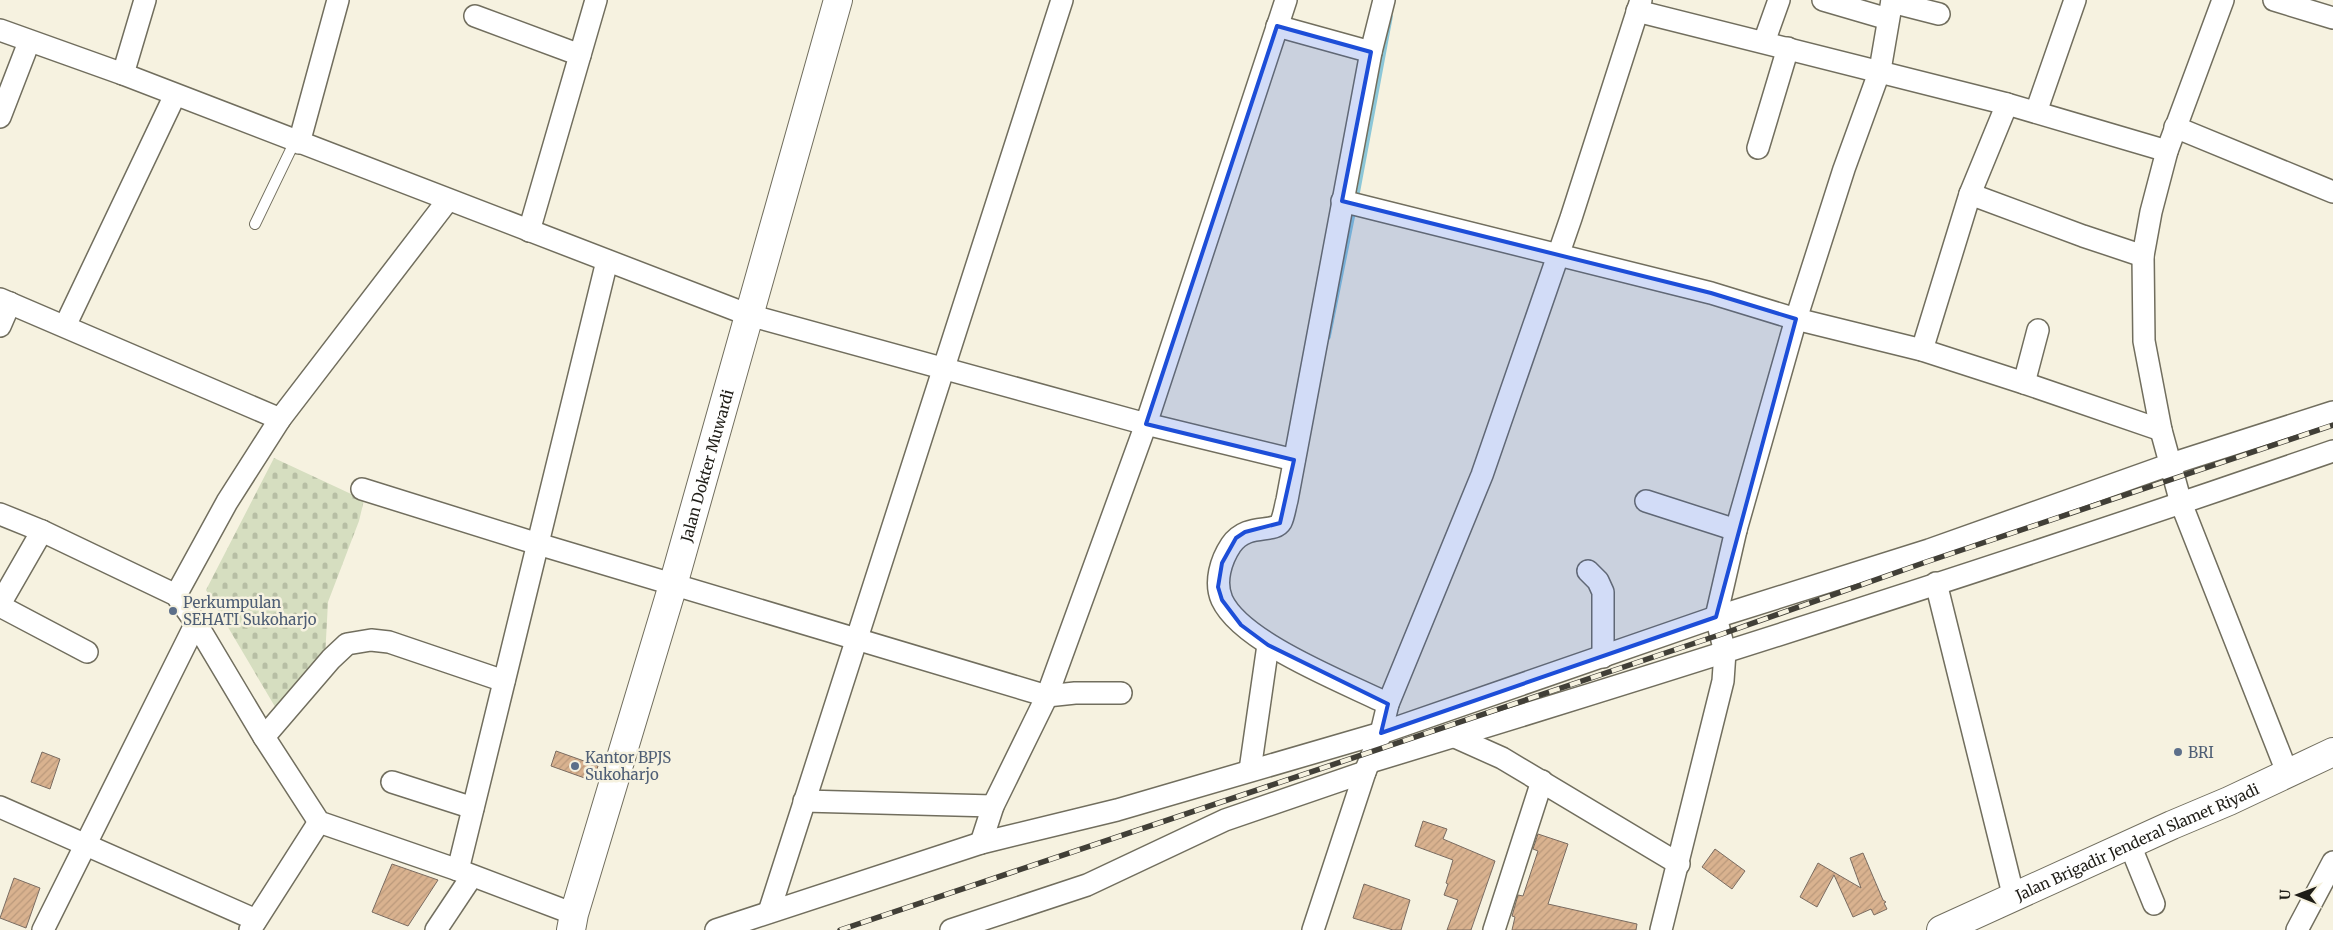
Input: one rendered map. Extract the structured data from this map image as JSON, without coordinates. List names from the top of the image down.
{
  "streets": {
    "main road": ["Jalan Dokter Muwardi", "Jalan Brigadir Jenderal Slamet Riyadi"]
  },
  "places": ["Perkumpulan SEHATI Sukoharjo", "BRI", "Kantor BPJS Sukoharjo"],
  "north": "left"
}
